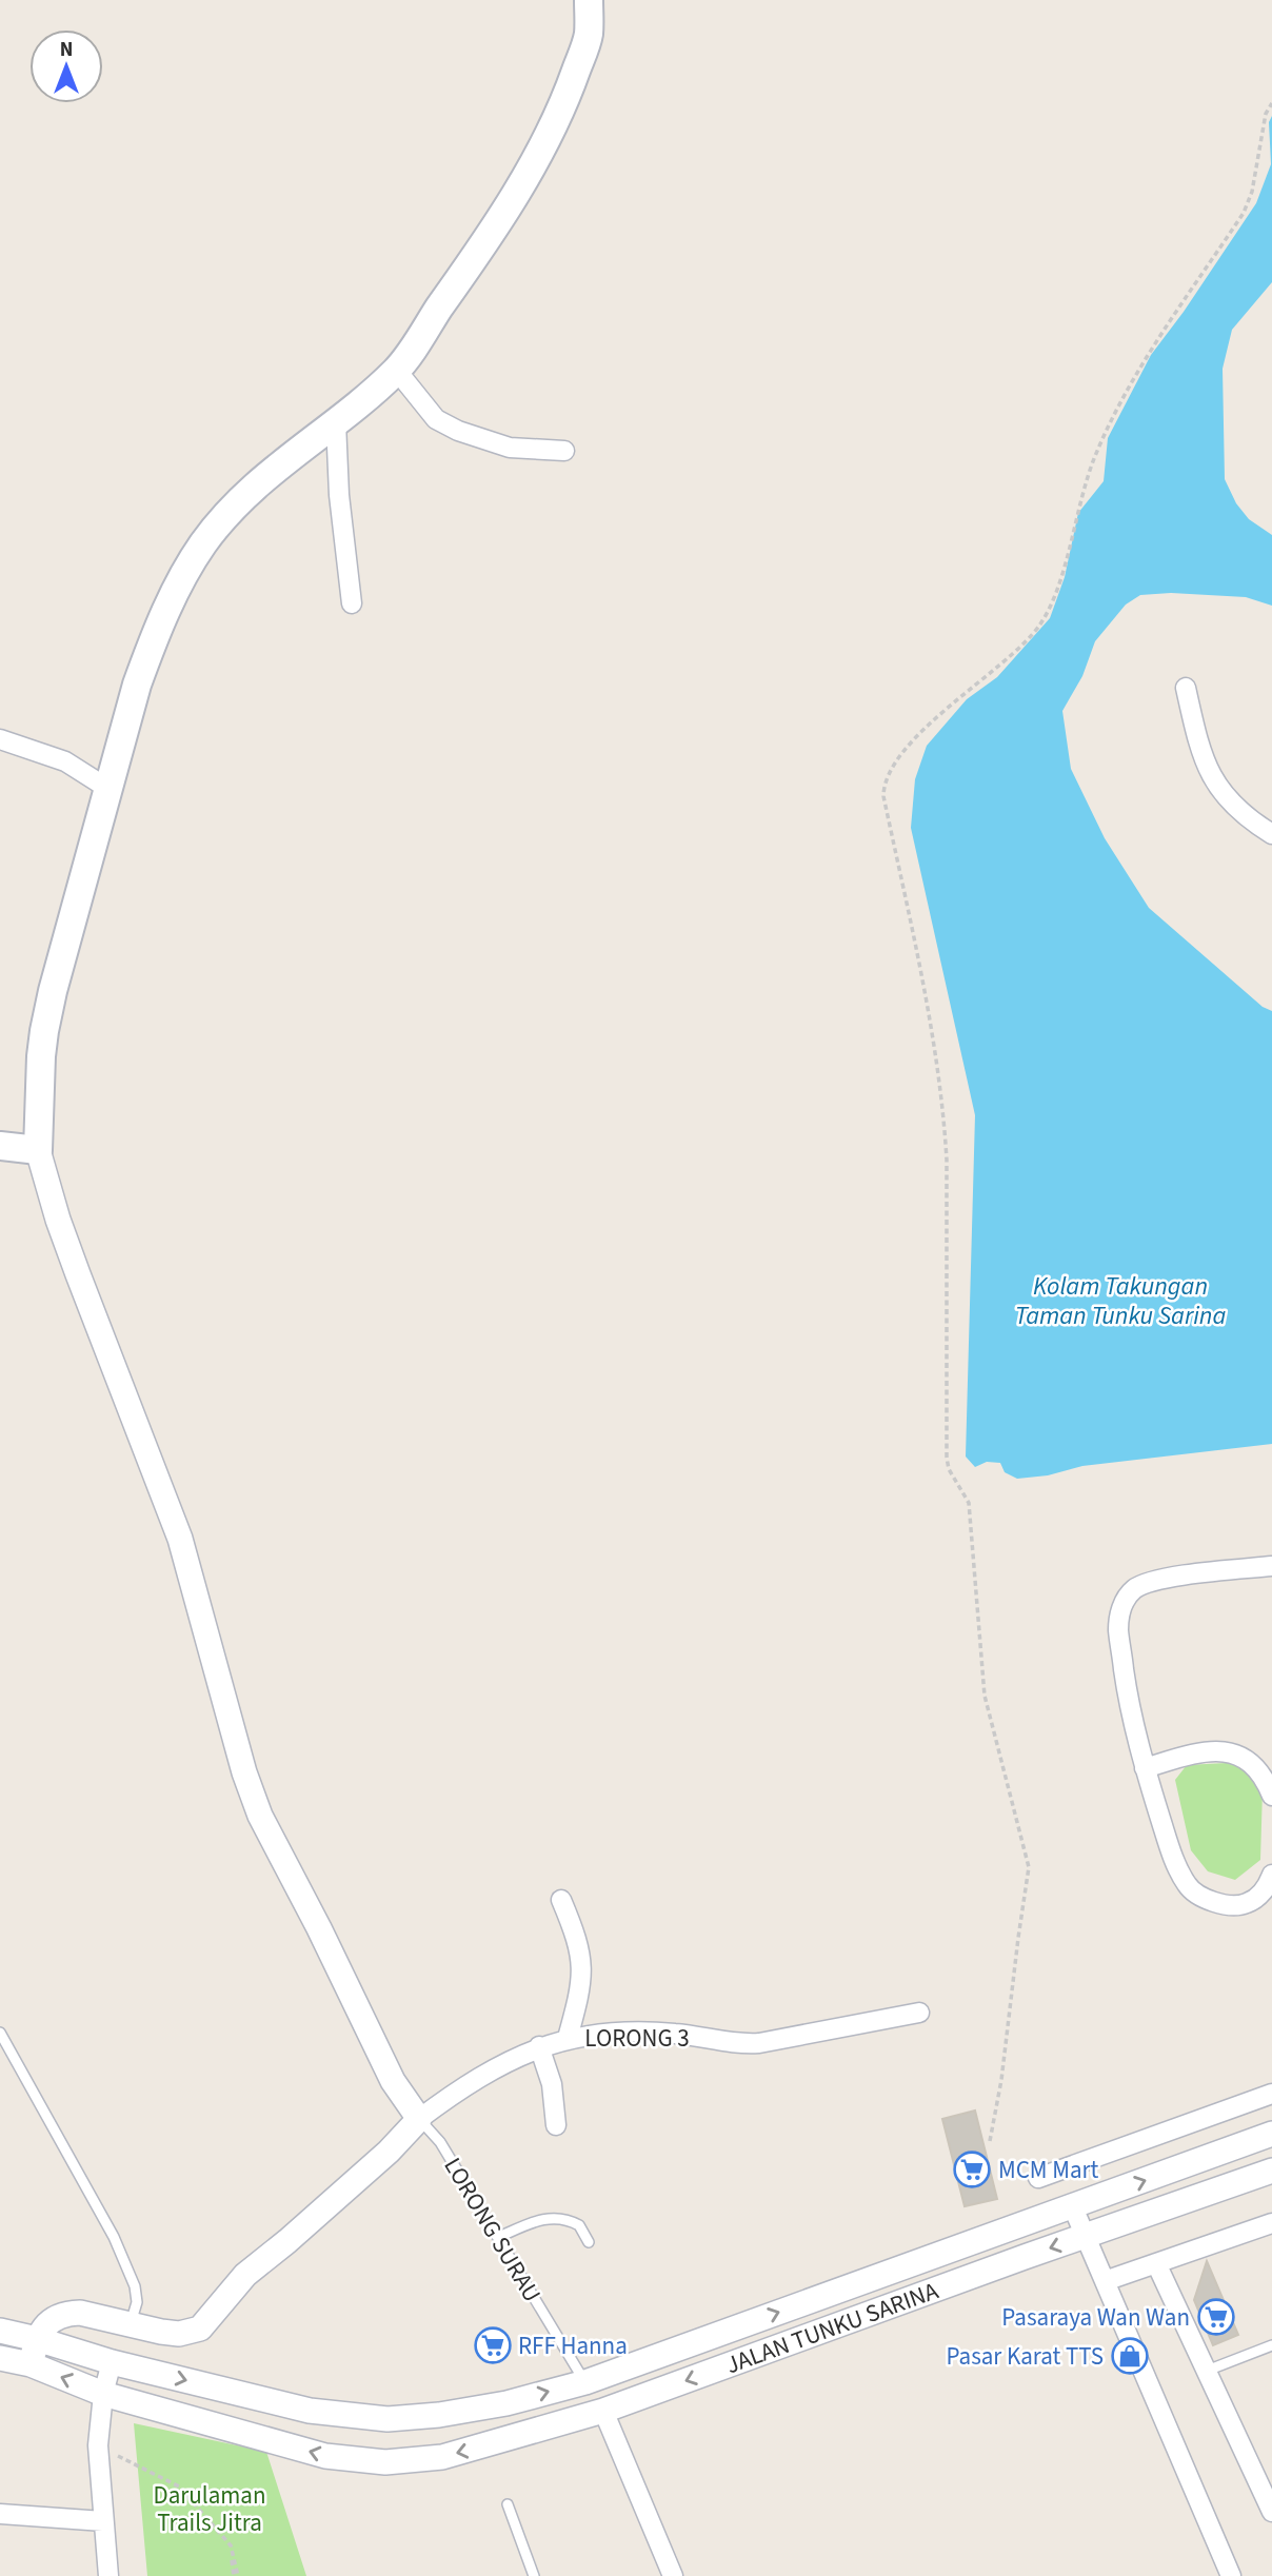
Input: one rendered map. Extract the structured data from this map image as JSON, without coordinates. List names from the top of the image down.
{
  "streets": {
    "street": ["LORONG 3", "JALAN TUNKU SARINA"],
    "lane": ["LORONG SURAU"]
  },
  "crossings": [
    ["LORONG 3", "LORONG SURAU"],
    ["LORONG SURAU", "JALAN TUNKU SARINA"]
  ],
  "water": ["Kolam Takungan Taman Tunku Sarina"],
  "parks": ["Darulaman Trails Jitra"],
  "places": {
    "supermarket": ["MCM Mart", "Pasaraya Wan Wan", "RFF Hanna"],
    "shop": ["Pasar Karat TTS"]
  },
  "north": "top"
}
